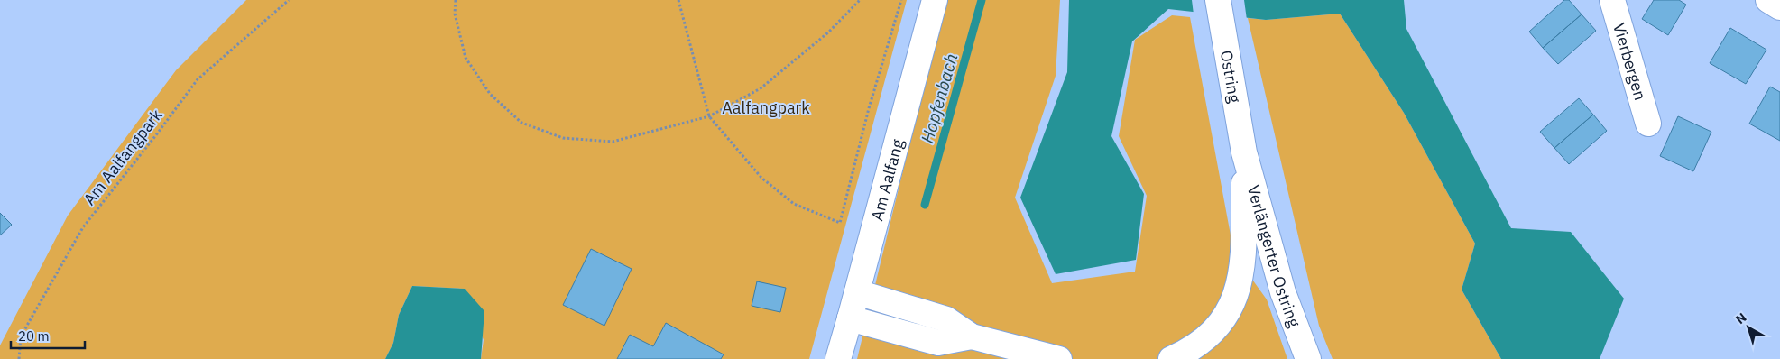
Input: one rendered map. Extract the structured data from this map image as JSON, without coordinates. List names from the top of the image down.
{
  "streets": {
    "main road": [
      "Vierbergen",
      "Ostring",
      "Am Aalfang",
      "Verlängerter Ostring"
    ],
    "path": ["Am Aalfangpark"]
  },
  "crossings": [
    ["Ostring", "Verlängerter Ostring"]
  ],
  "water": ["Hopfenbach"],
  "parks": ["Aalfangpark"],
  "scale_bar": "20 m",
  "north": "top left"
}
